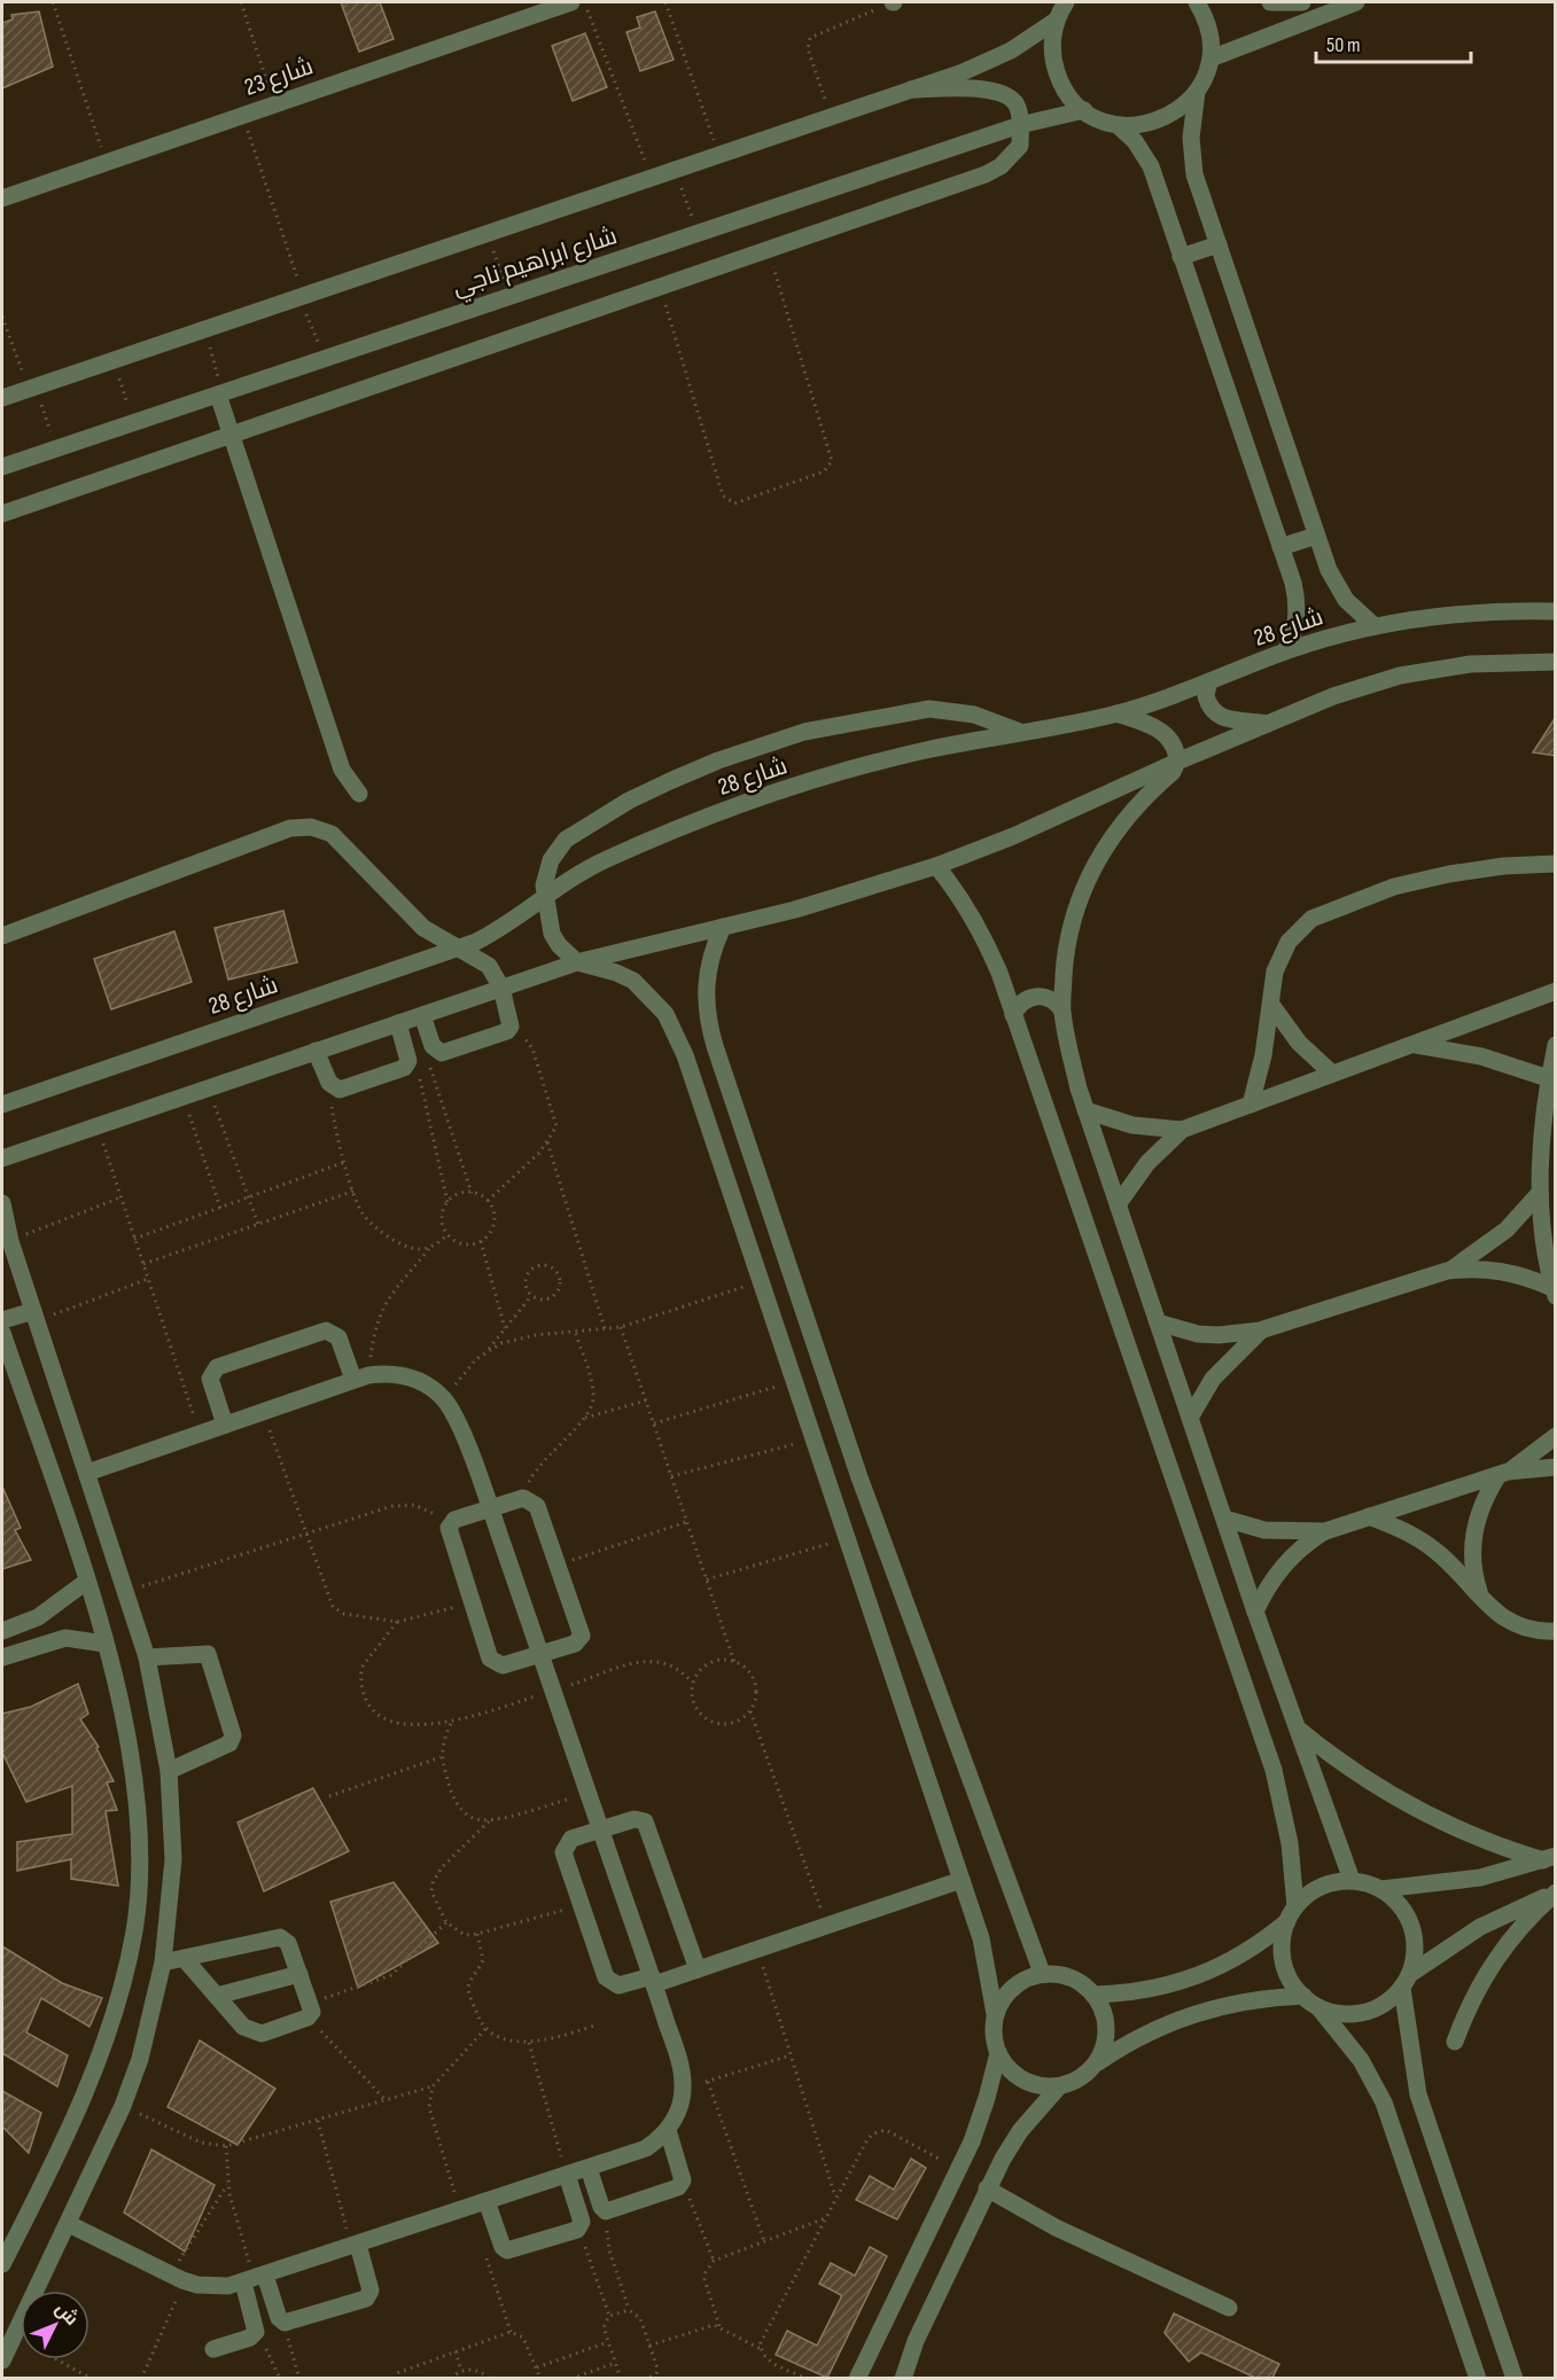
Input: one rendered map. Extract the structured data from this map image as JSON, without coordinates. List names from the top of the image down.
{
  "streets": {
    "street": ["شارع 23", "شارع ابراهيم ناجي", "شارع 28"]
  },
  "scale_bar": "50 m",
  "north": "top right"
}
